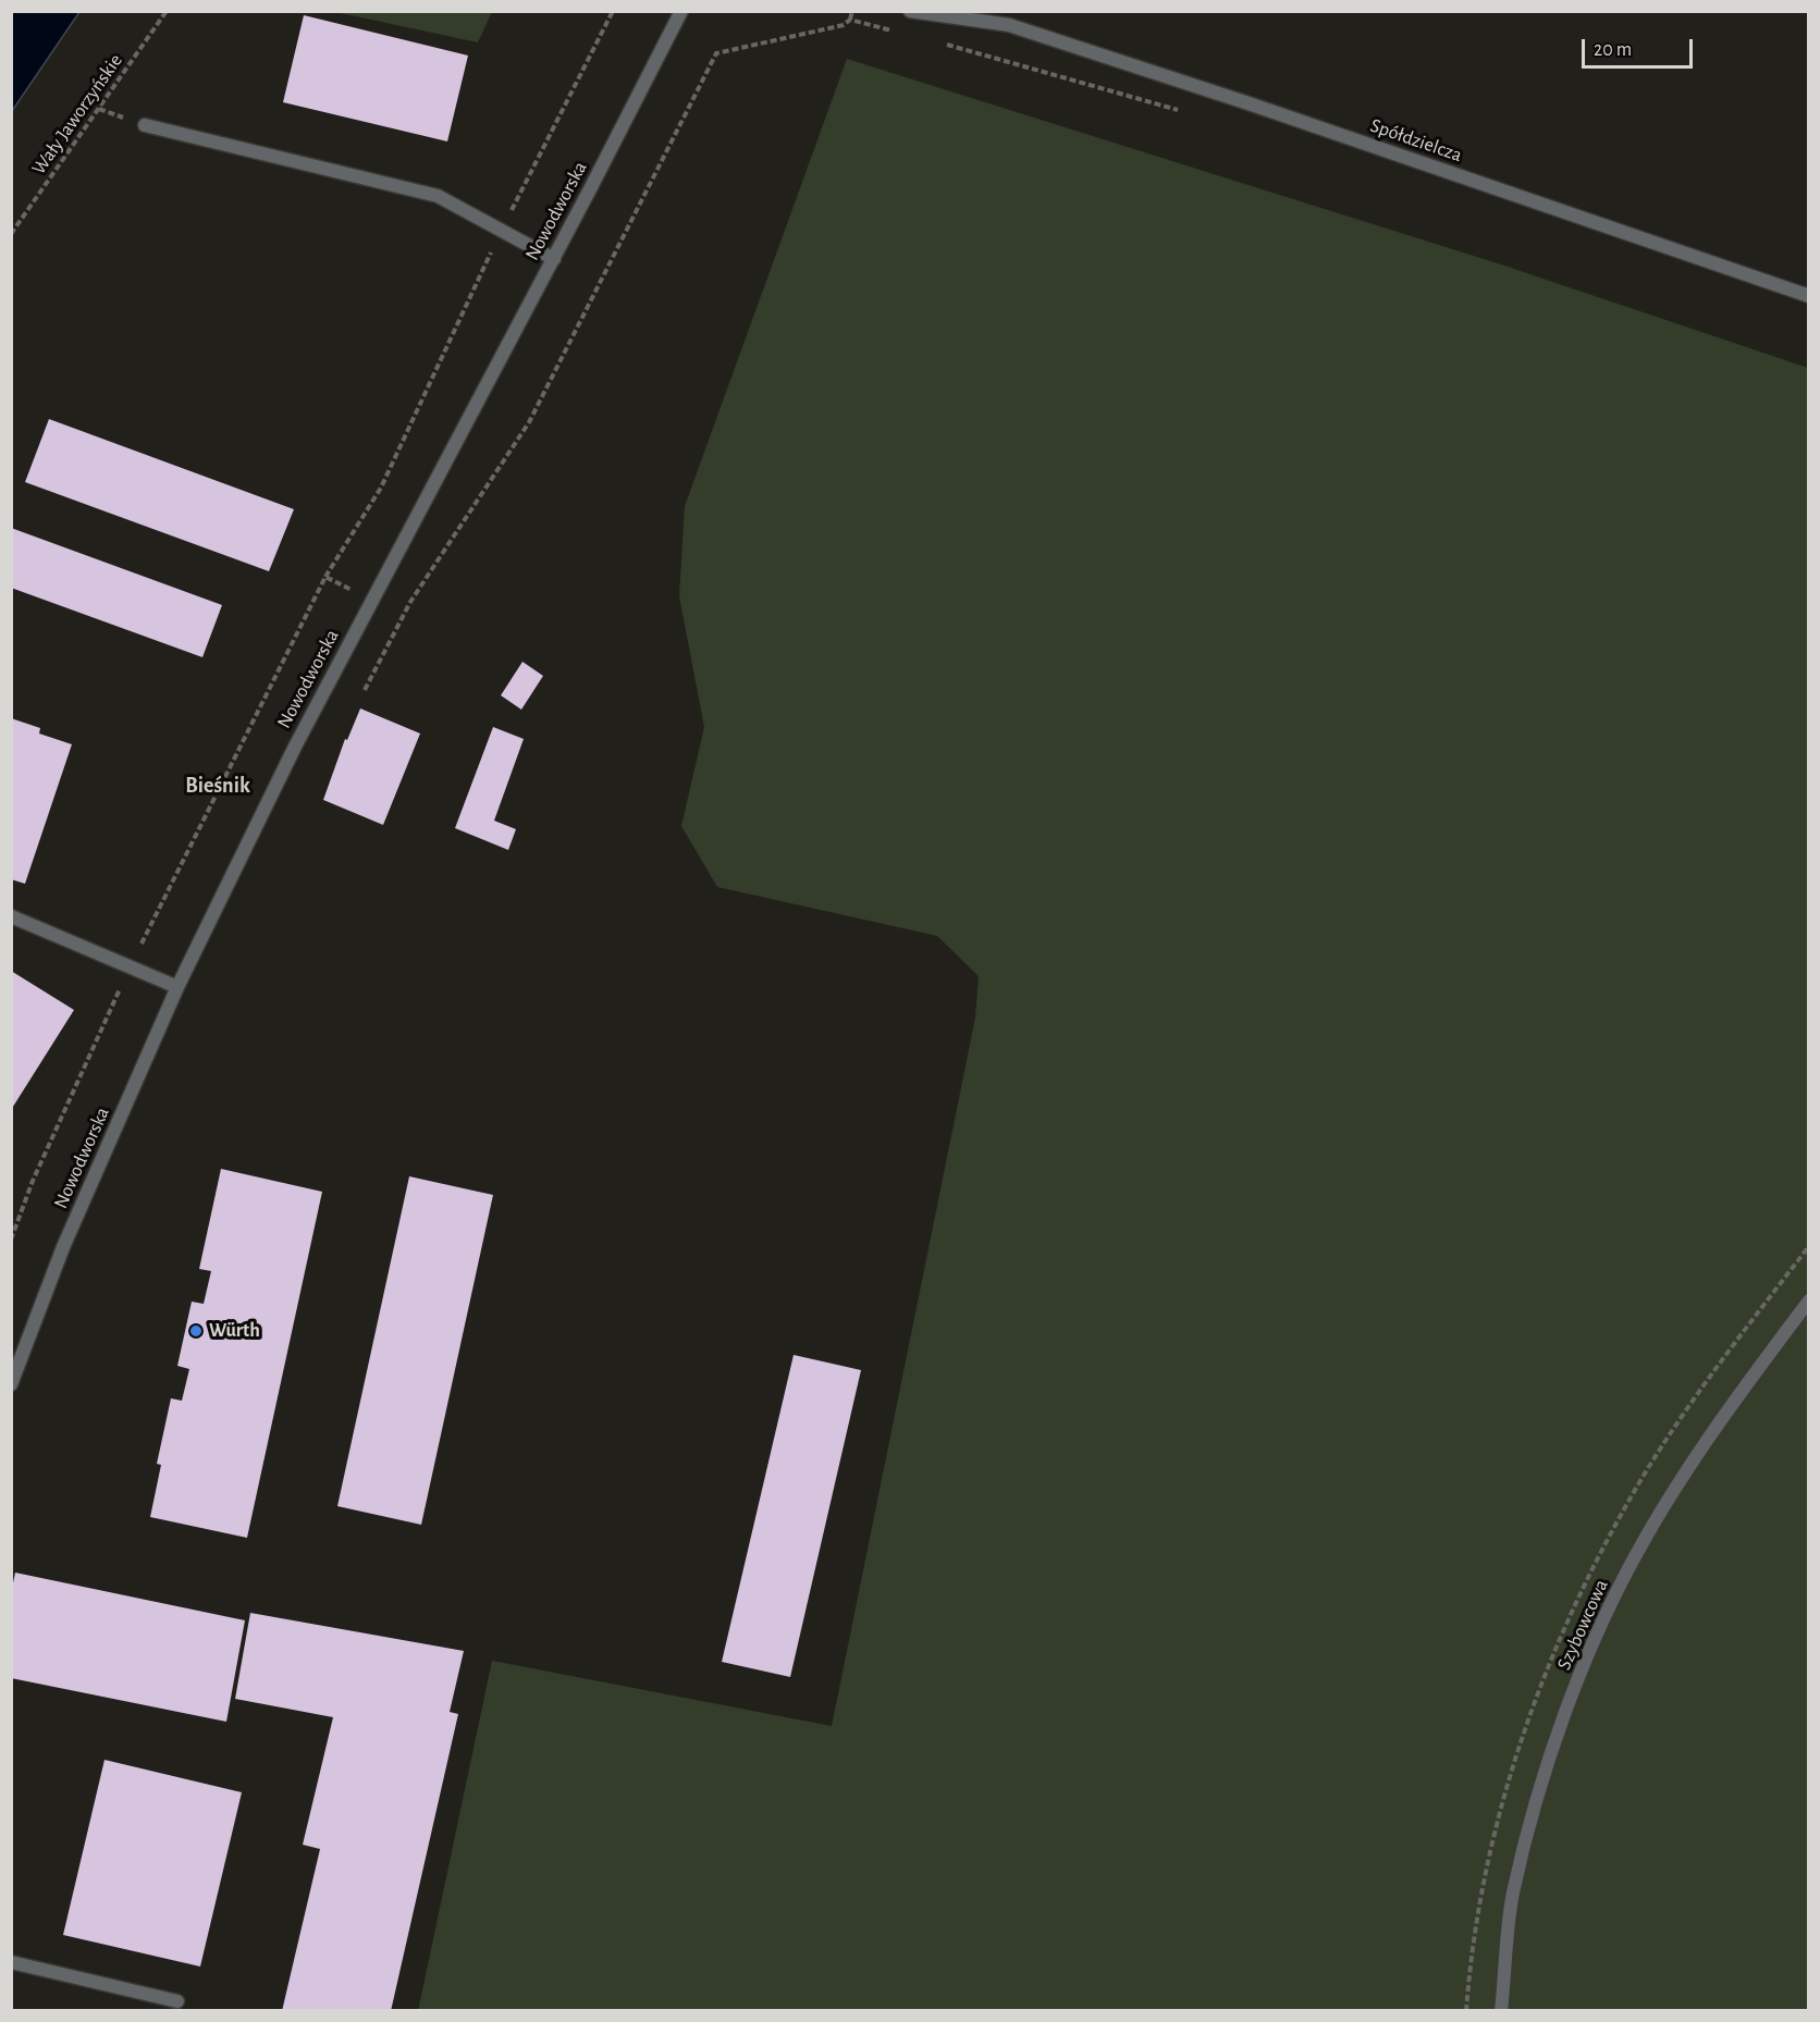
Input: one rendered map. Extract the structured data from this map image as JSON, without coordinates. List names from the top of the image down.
{
  "streets": {
    "street": ["Spółdzielcza", "Nowodworska", "Szybowcowa"],
    "path": ["Wały Jaworzyńskie"]
  },
  "districts": ["Bieśnik"],
  "places": ["Würth"],
  "scale_bar": "20 m"
}
